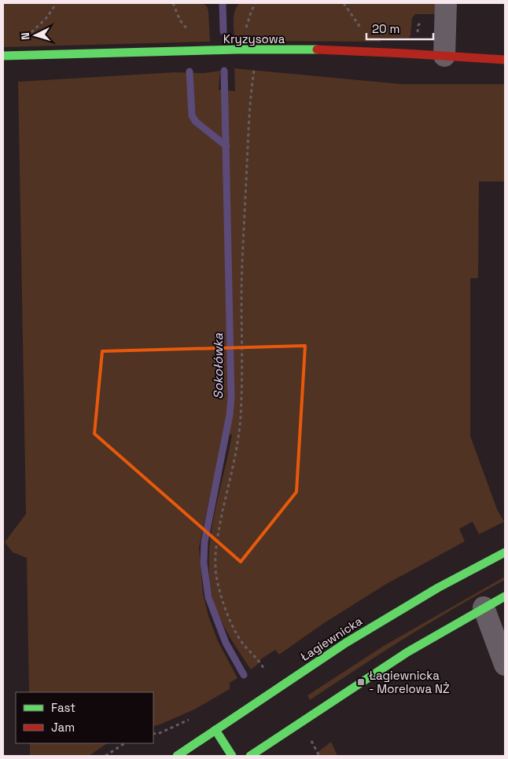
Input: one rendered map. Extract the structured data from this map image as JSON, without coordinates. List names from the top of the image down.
{
  "streets": {
    "main road": ["Kryzysowa", "Łagiewnicka"]
  },
  "water": ["Sokołówka"],
  "places": {
    "transit": ["Łagiewnicka - Morelowa NŻ"]
  },
  "legend": ["Fast", "Jam"],
  "scale_bar": "20 m",
  "north": "left"
}
